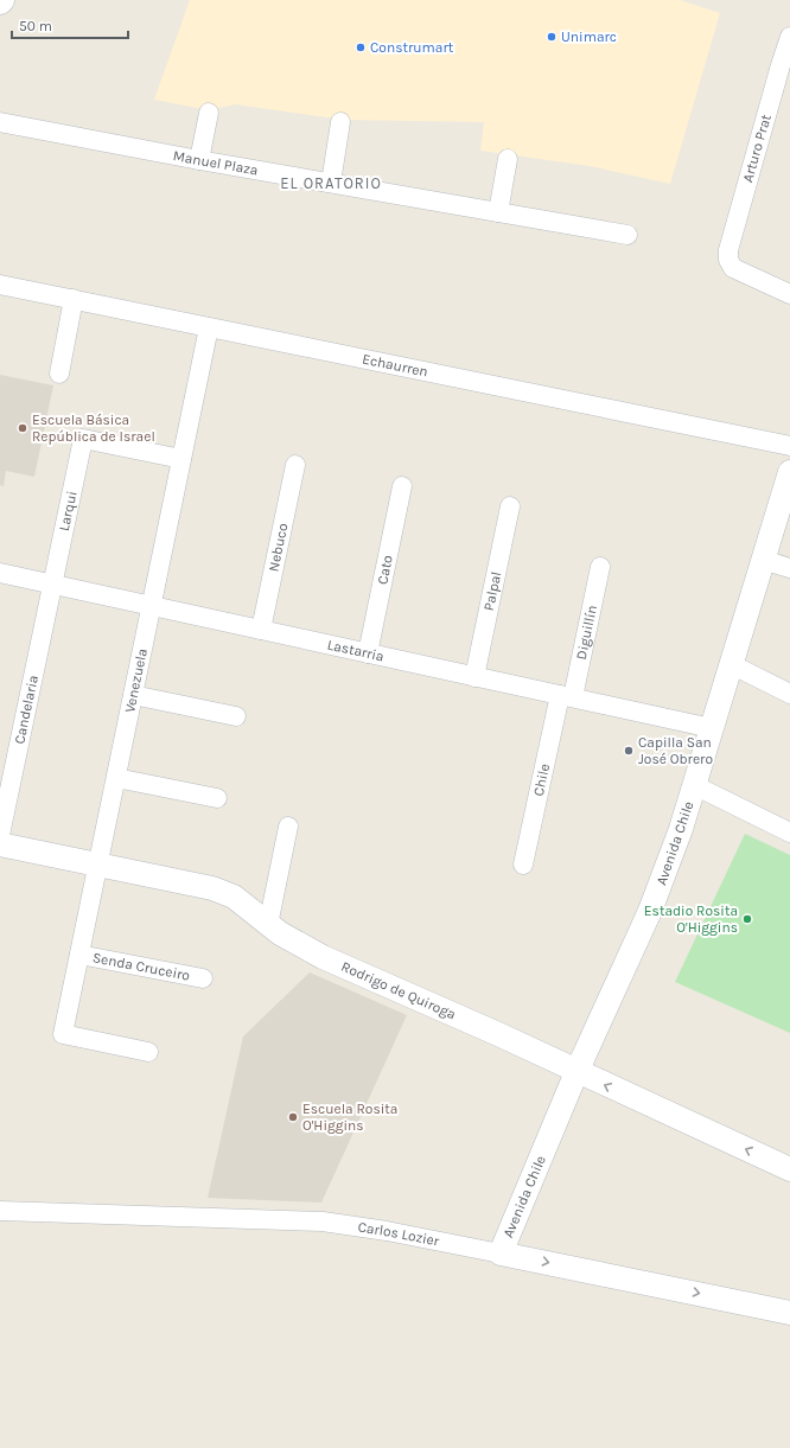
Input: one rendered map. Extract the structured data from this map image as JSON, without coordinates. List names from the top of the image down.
{
  "streets": {
    "street": [
      "Arturo Prat",
      "Manuel Plaza",
      "Echaurren",
      "Larqui",
      "Nebuco",
      "Cato",
      "Palpal",
      "Diguillín",
      "Lastarria",
      "Venezuela",
      "Candelaria",
      "Chile",
      "Avenida Chile",
      "Senda Cruceiro",
      "Rodrigo de Quiroga",
      "Carlos Lozier"
    ]
  },
  "crossings": [
    ["Echaurren", "Venezuela"],
    ["Larqui", "Lastarria"],
    ["Larqui", "Venezuela"],
    ["Larqui", "Candelaria"],
    ["Nebuco", "Lastarria"],
    ["Cato", "Lastarria"],
    ["Palpal", "Lastarria"],
    ["Diguillín", "Lastarria"],
    ["Diguillín", "Chile"],
    ["Lastarria", "Venezuela"],
    ["Lastarria", "Candelaria"],
    ["Lastarria", "Chile"],
    ["Lastarria", "Avenida Chile"],
    ["Venezuela", "Senda Cruceiro"],
    ["Venezuela", "Rodrigo de Quiroga"],
    ["Avenida Chile", "Rodrigo de Quiroga"],
    ["Avenida Chile", "Carlos Lozier"]
  ],
  "one_way": ["Carlos Lozier"],
  "districts": ["EL ORATORIO"],
  "places": [
    "Unimarc",
    "Construmart",
    "Escuela Básica República de Israel",
    "Capilla San José Obrero",
    "Estadio Rosita O'Higgins",
    "Escuela Rosita O'Higgins"
  ],
  "scale_bar": "50 m"
}
